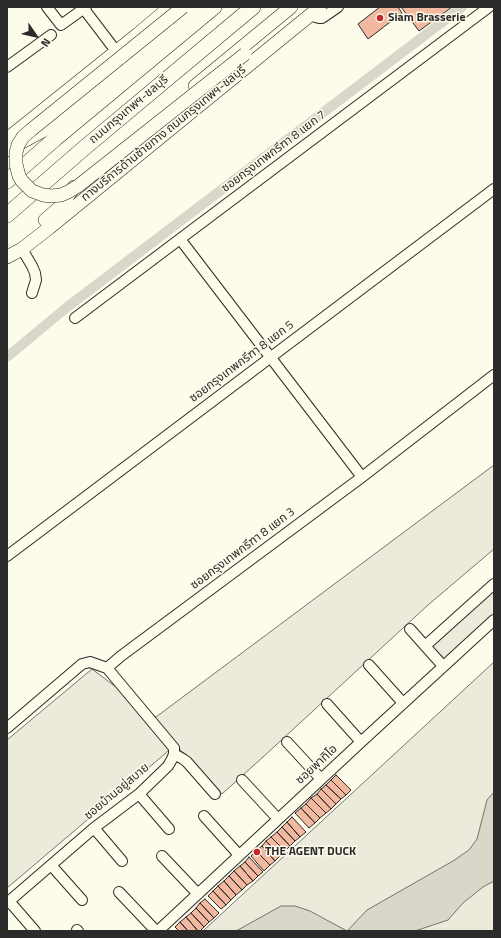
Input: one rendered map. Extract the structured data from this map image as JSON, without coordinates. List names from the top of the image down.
{
  "streets": {
    "highway": ["ถนนกรุงเทพฯ-ชลบุรี"],
    "main road": ["ทางบริการด้านซ้ายทาง ถนนกรุงเทพฯ-ชลบุรี"],
    "street": [
      "ซอยกรุงเทพกรีฑา 8 แยก 7",
      "ซอยกรุงเทพกรีฑา 8 แยก 5",
      "ซอยกรุงเทพกรีฑา 8 แยก 3",
      "ซอยพาทิโอ",
      "ซอยบ้านอยู่สบาย"
    ]
  },
  "places": ["Siam Brasserie", "THE AGENT DUCK"],
  "north": "bottom right"
}
